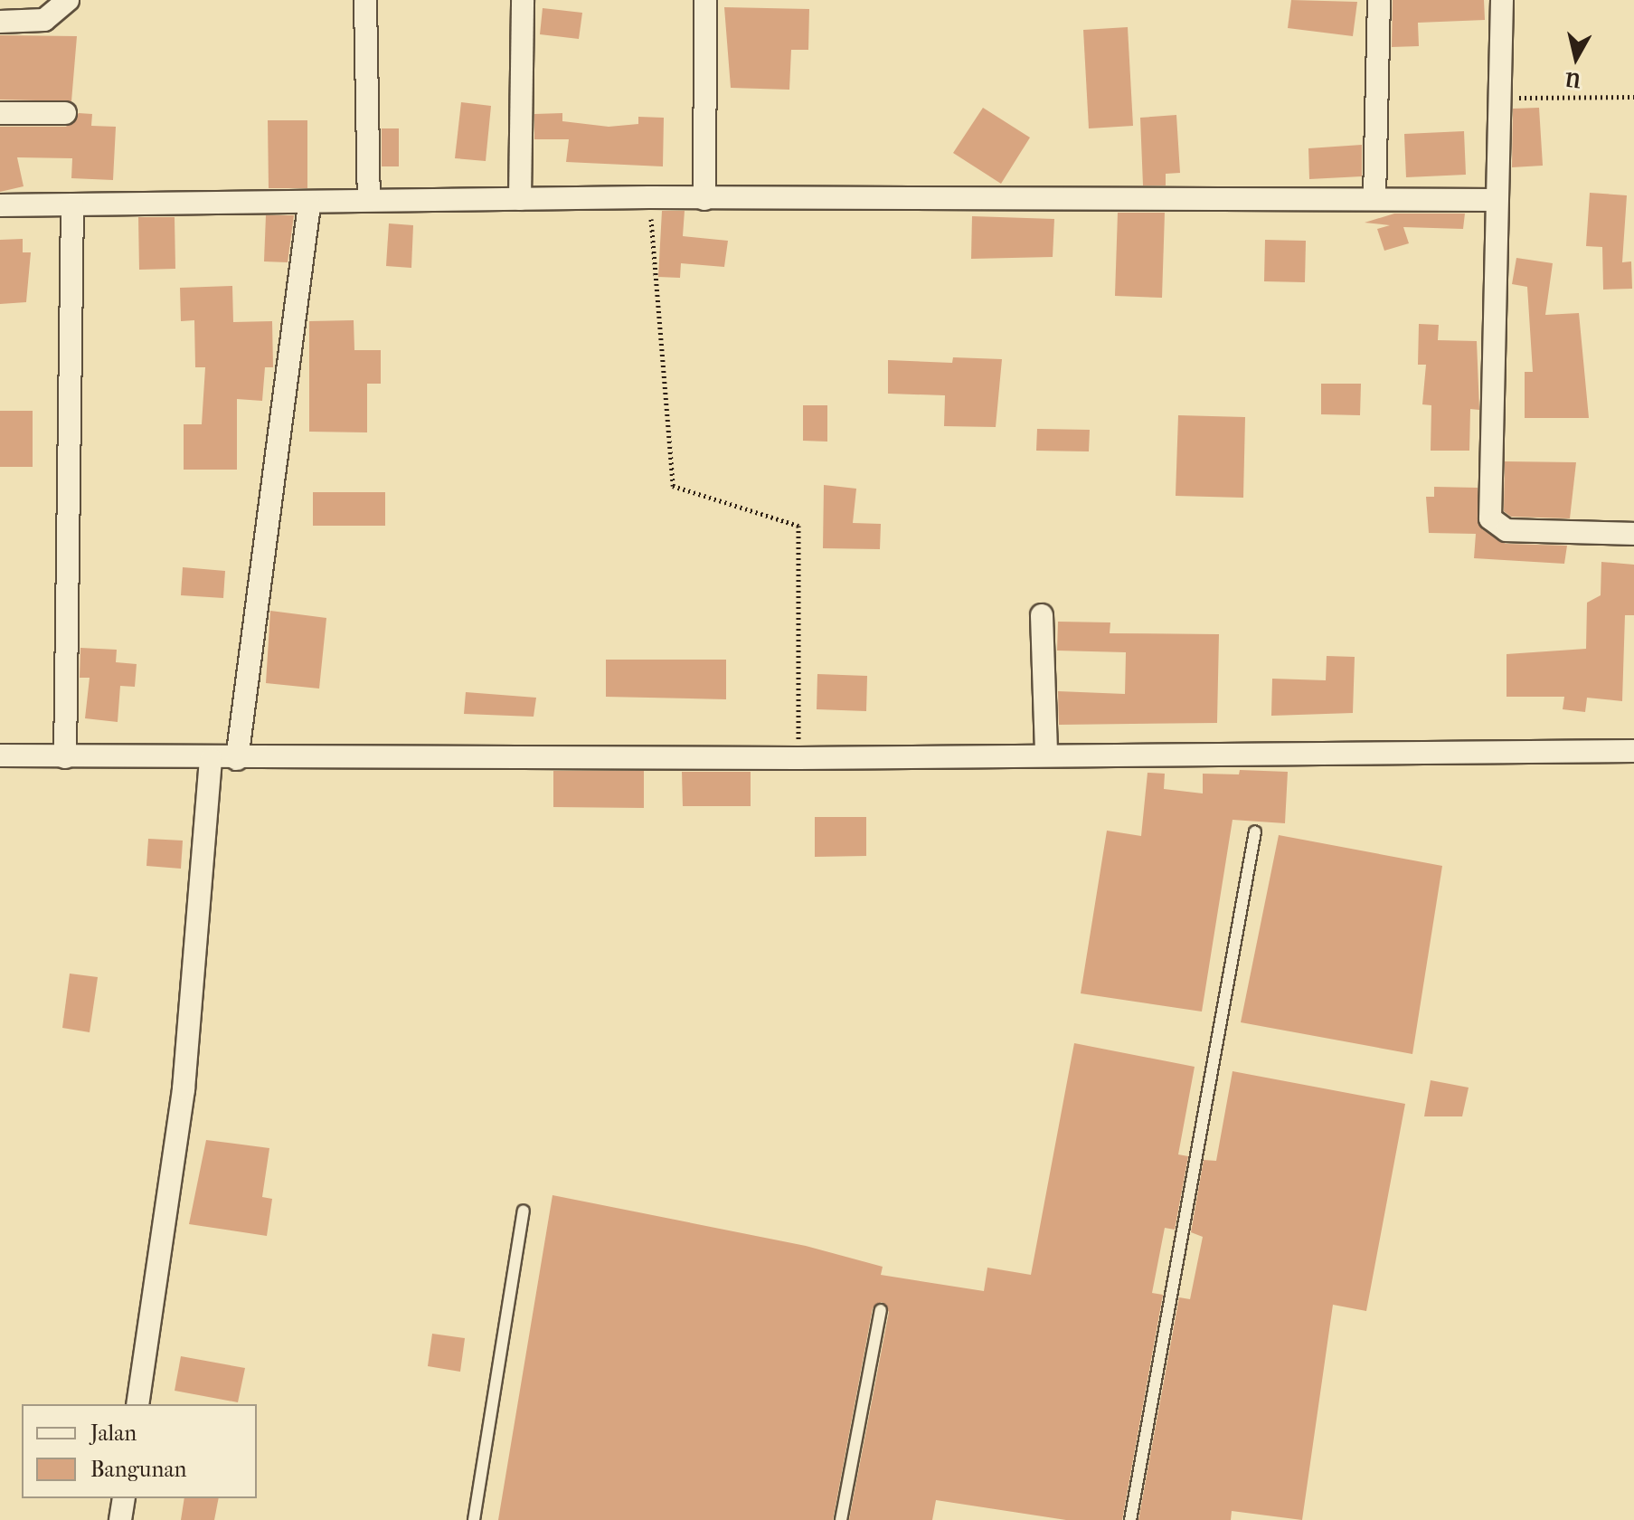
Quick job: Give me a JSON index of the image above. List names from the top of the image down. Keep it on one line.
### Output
{"legend":["Jalan","Bangunan"],"north":"bottom"}
